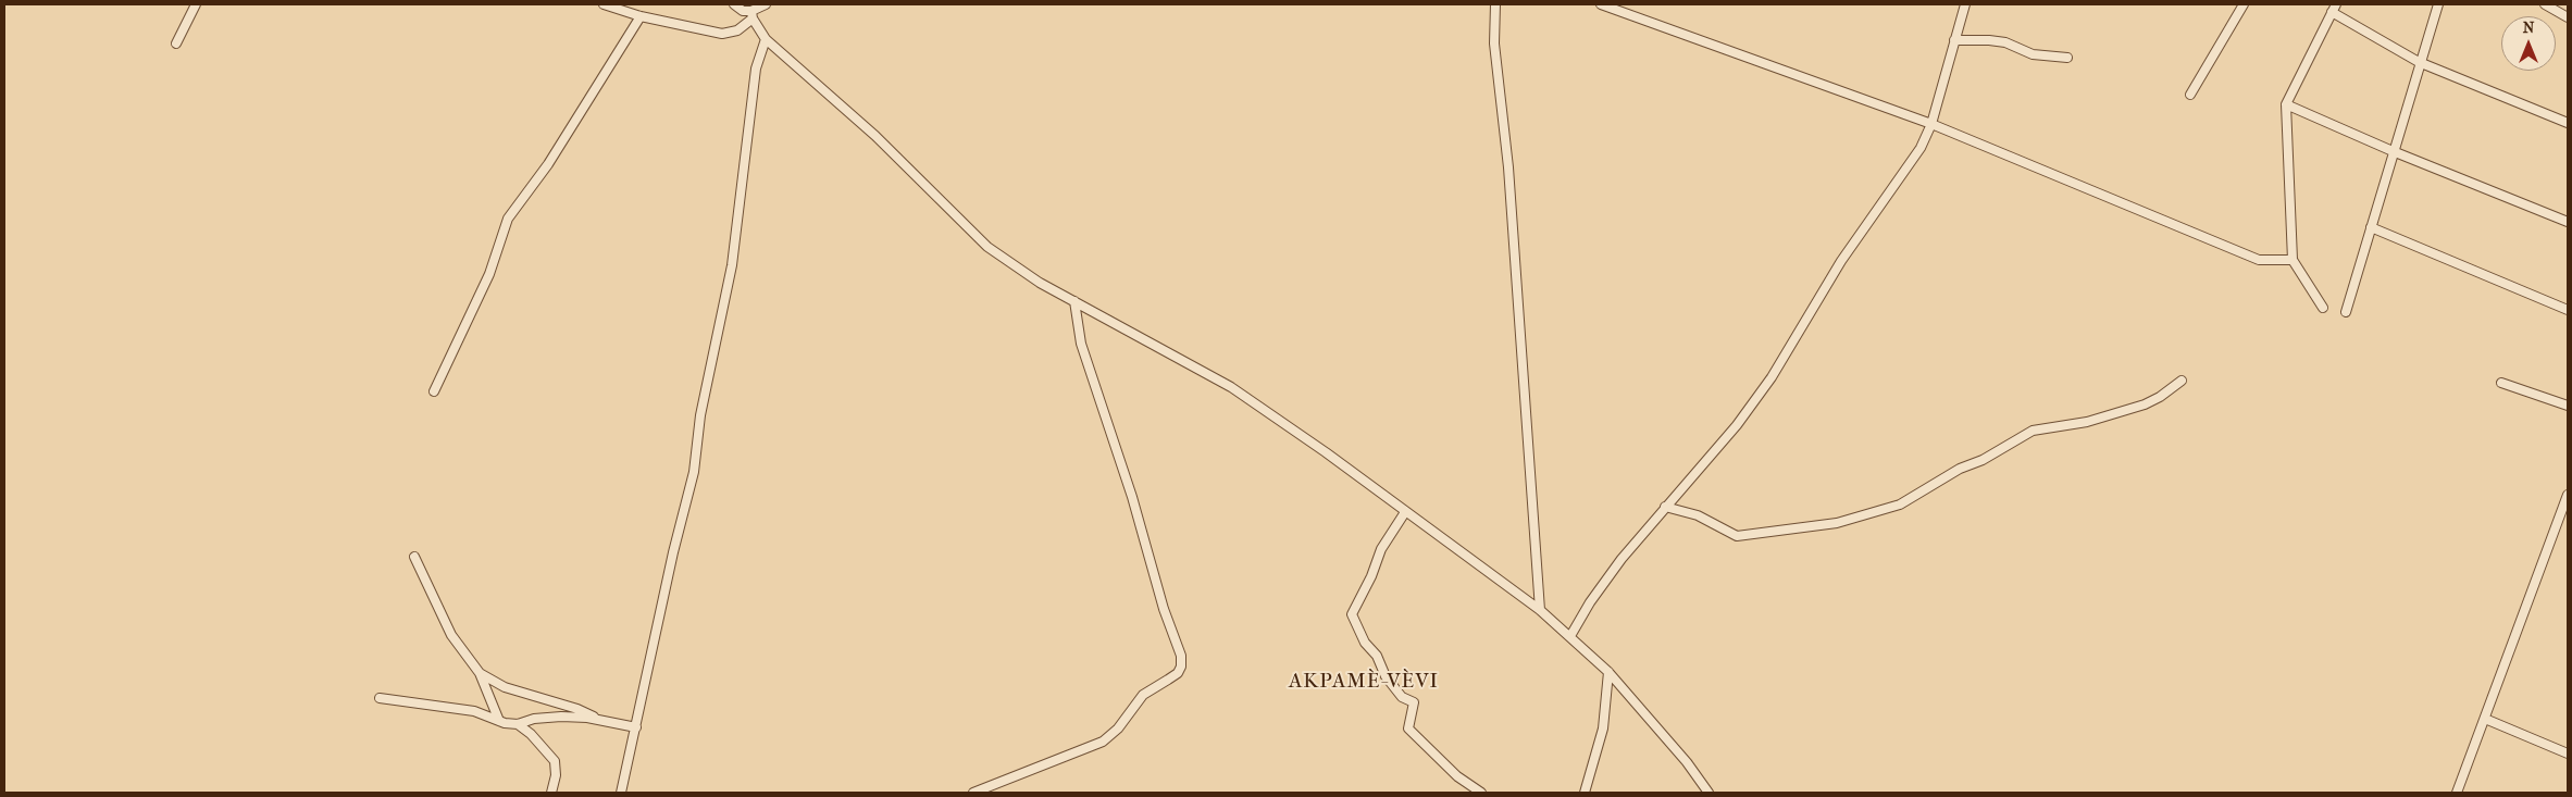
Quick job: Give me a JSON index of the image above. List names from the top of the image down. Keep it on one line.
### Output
{"districts":["AKPAMÈ-VÈVI"],"north":"top"}
